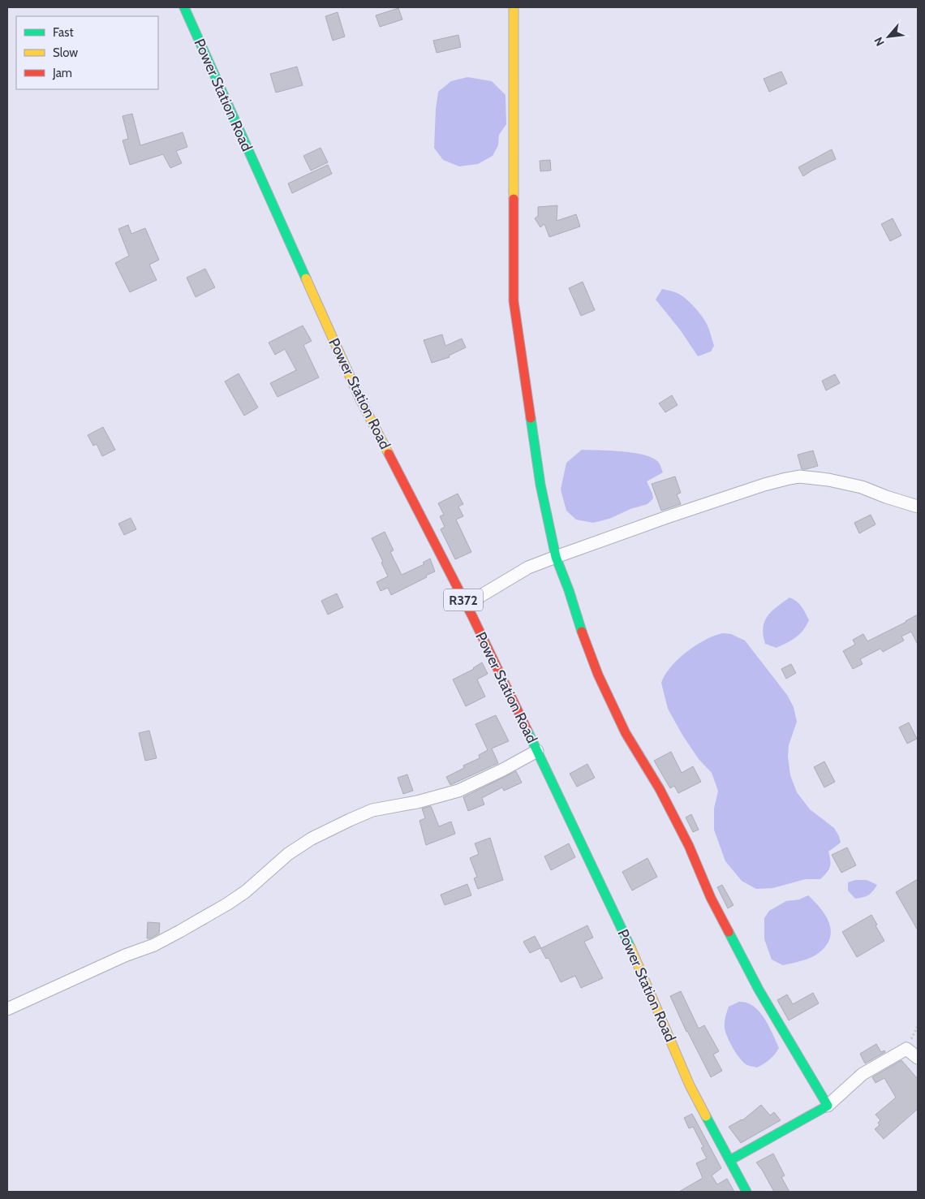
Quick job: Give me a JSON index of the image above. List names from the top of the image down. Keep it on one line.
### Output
{"streets":{"main road":["Power Station Road","R372"]},"legend":["Fast","Slow","Jam"],"north":"bottom left"}
